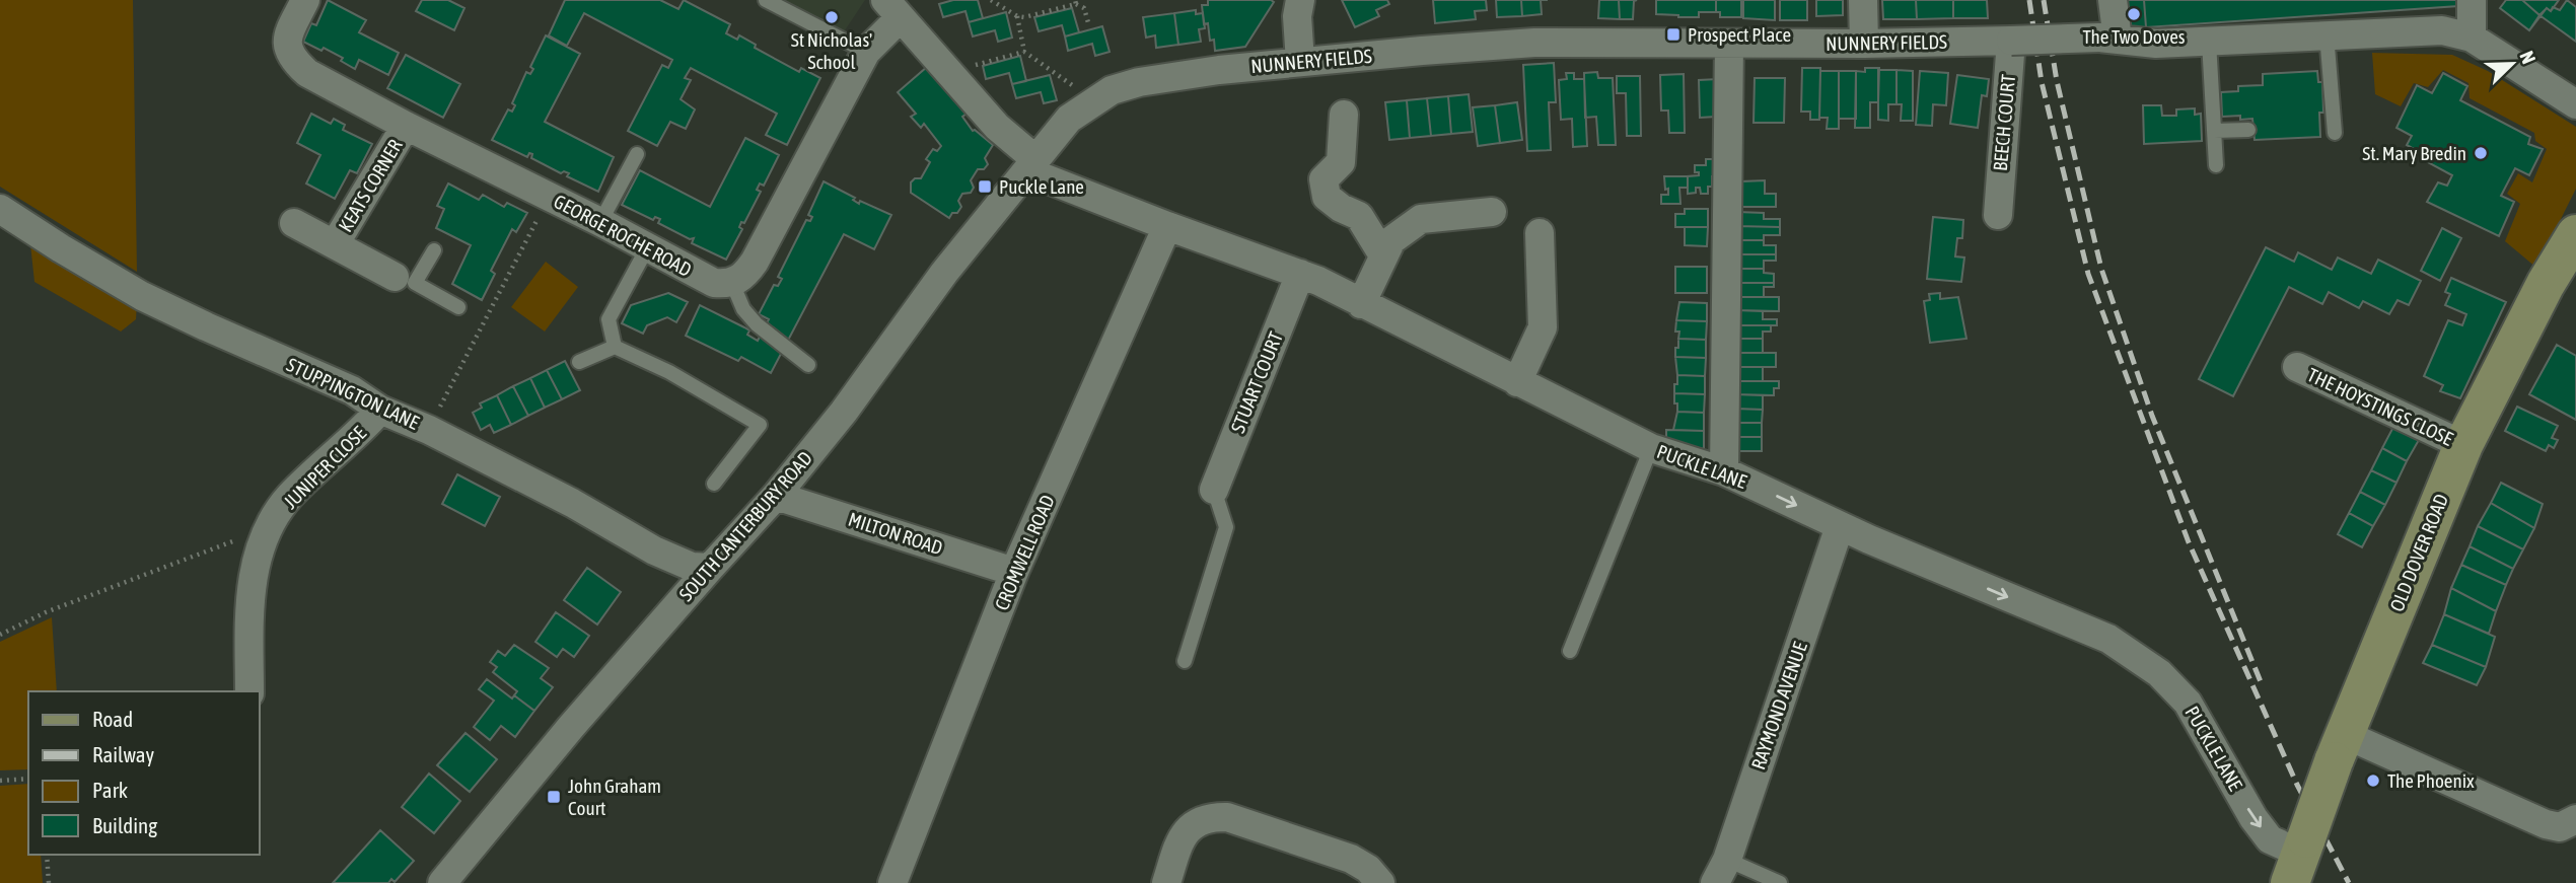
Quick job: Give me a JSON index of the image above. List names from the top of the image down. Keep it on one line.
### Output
{"streets":{"street":["NUNNERY FIELDS","BEECH COURT","KEATS CORNER","GEORGE ROCHE ROAD","STUART COURT","STUPPINGTON LANE","THE HOYSTINGS CLOSE","PUCKLE LANE","JUNIPER CLOSE","SOUTH CANTERBURY ROAD","MILTON ROAD","CROMWELL ROAD","OLD DOVER ROAD","RAYMOND AVENUE"]},"crossings":[["NUNNERY FIELDS","BEECH COURT"],["NUNNERY FIELDS","PUCKLE LANE"],["NUNNERY FIELDS","SOUTH CANTERBURY ROAD"],["KEATS CORNER","GEORGE ROCHE ROAD"],["STUART COURT","PUCKLE LANE"],["STUPPINGTON LANE","JUNIPER CLOSE"],["STUPPINGTON LANE","SOUTH CANTERBURY ROAD"],["THE HOYSTINGS CLOSE","OLD DOVER ROAD"],["PUCKLE LANE","SOUTH CANTERBURY ROAD"],["PUCKLE LANE","CROMWELL ROAD"],["PUCKLE LANE","OLD DOVER ROAD"],["PUCKLE LANE","RAYMOND AVENUE"],["SOUTH CANTERBURY ROAD","MILTON ROAD"],["MILTON ROAD","CROMWELL ROAD"]],"one_way":["PUCKLE LANE"],"places":{"other":["The Two Doves","St Nicholas' School","St. Mary Bredin","The Phoenix"],"transit":["Prospect Place","Puckle Lane","John Graham Court"]},"legend":["Road","Railway","Park","Building"],"north":"top right"}
